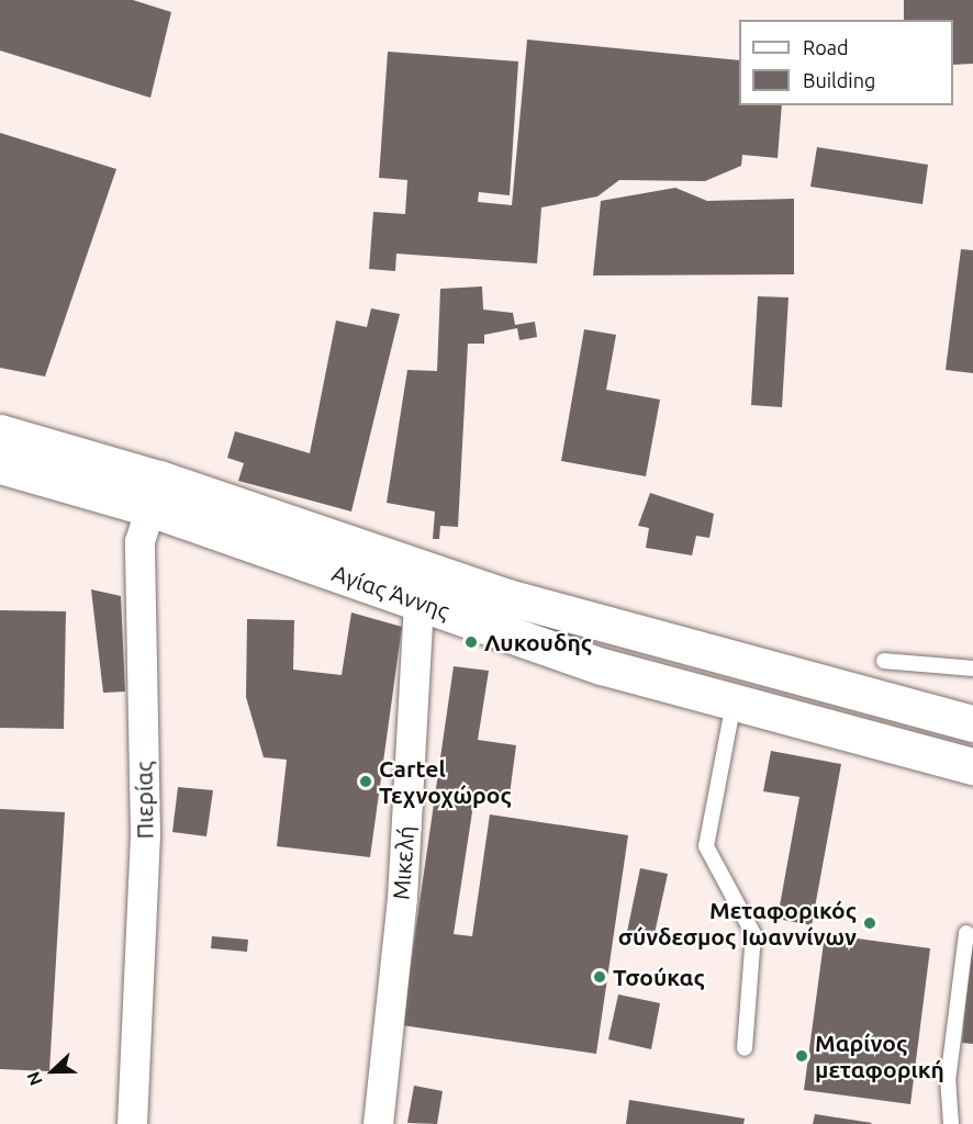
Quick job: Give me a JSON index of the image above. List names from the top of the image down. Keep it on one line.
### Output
{"streets":{"street":["Αγίας Άννης","Πιερίας","Μικελή"]},"crossings":[["Αγίας Άννης","Πιερίας"],["Αγίας Άννης","Μικελή"]],"places":["Λυκουδης","Cartel Τεχνοχώρος","Μεταφορικός σύνδεσμος Ιωαννίνων","Τσούκας","Μαρίνος μεταφορική"],"legend":["Road","Building"],"north":"left"}
